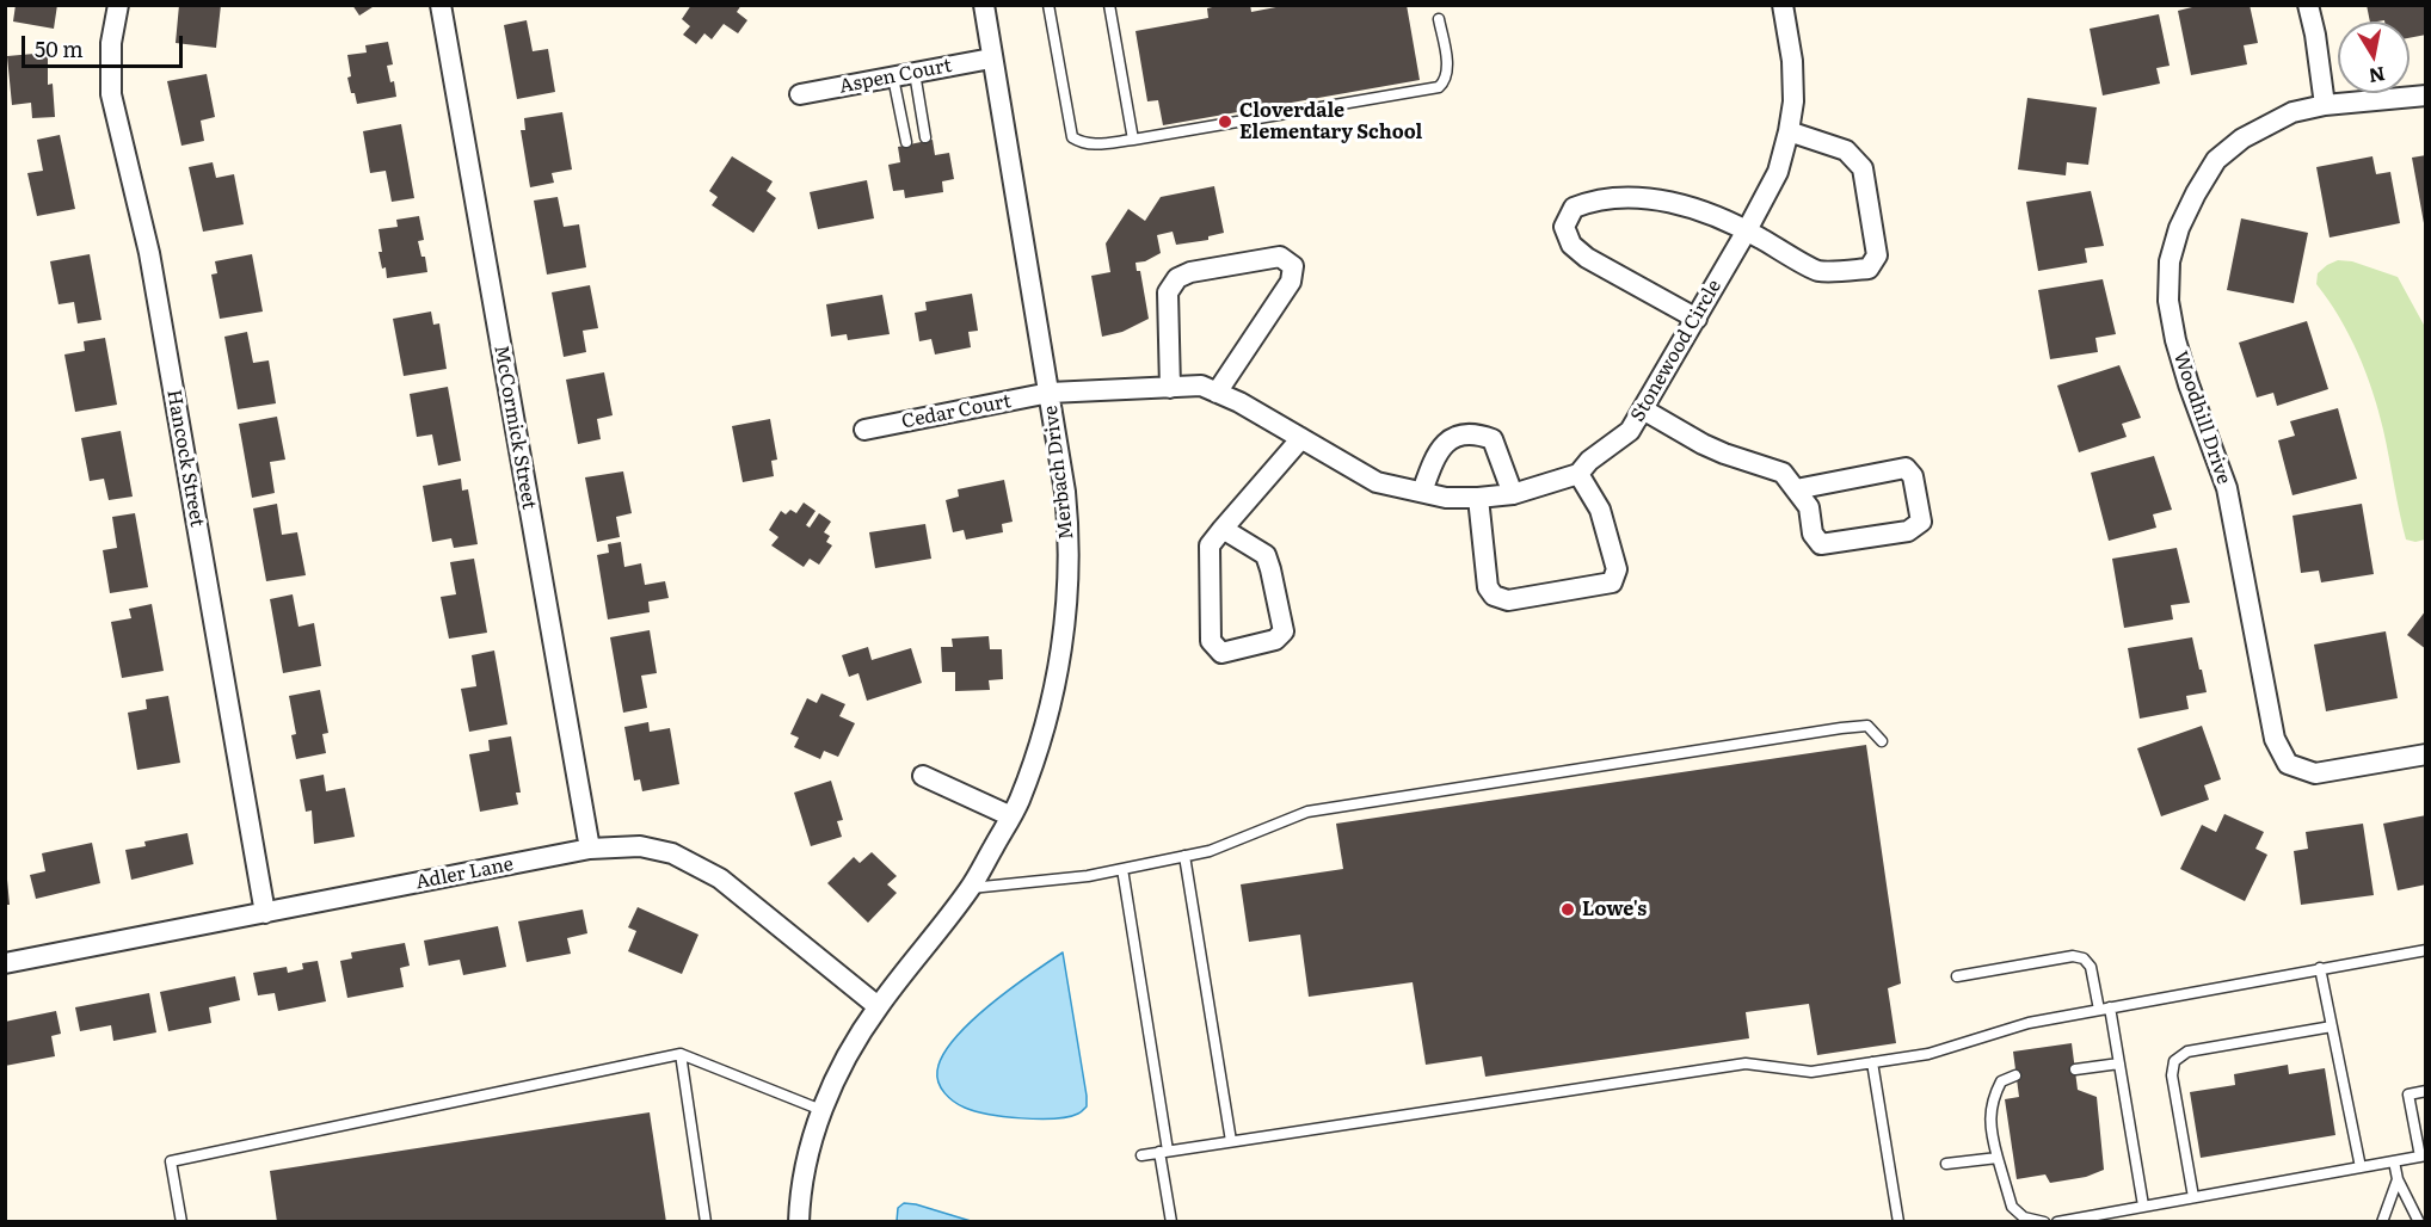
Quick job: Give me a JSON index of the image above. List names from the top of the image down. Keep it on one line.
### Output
{"streets":{"street":["Aspen Court","Stonewood Circle","Cedar Court","Woodhill Drive","McCormick Street","Hancock Street","Merbach Drive","Adler Lane"]},"crossings":[["Aspen Court","Merbach Drive"],["Stonewood Circle","Cedar Court"],["Stonewood Circle","Merbach Drive"],["Cedar Court","Merbach Drive"],["McCormick Street","Adler Lane"],["Hancock Street","Adler Lane"],["Merbach Drive","Adler Lane"]],"places":["Cloverdale Elementary School","Lowe's"],"scale_bar":"50 m","north":"bottom"}
